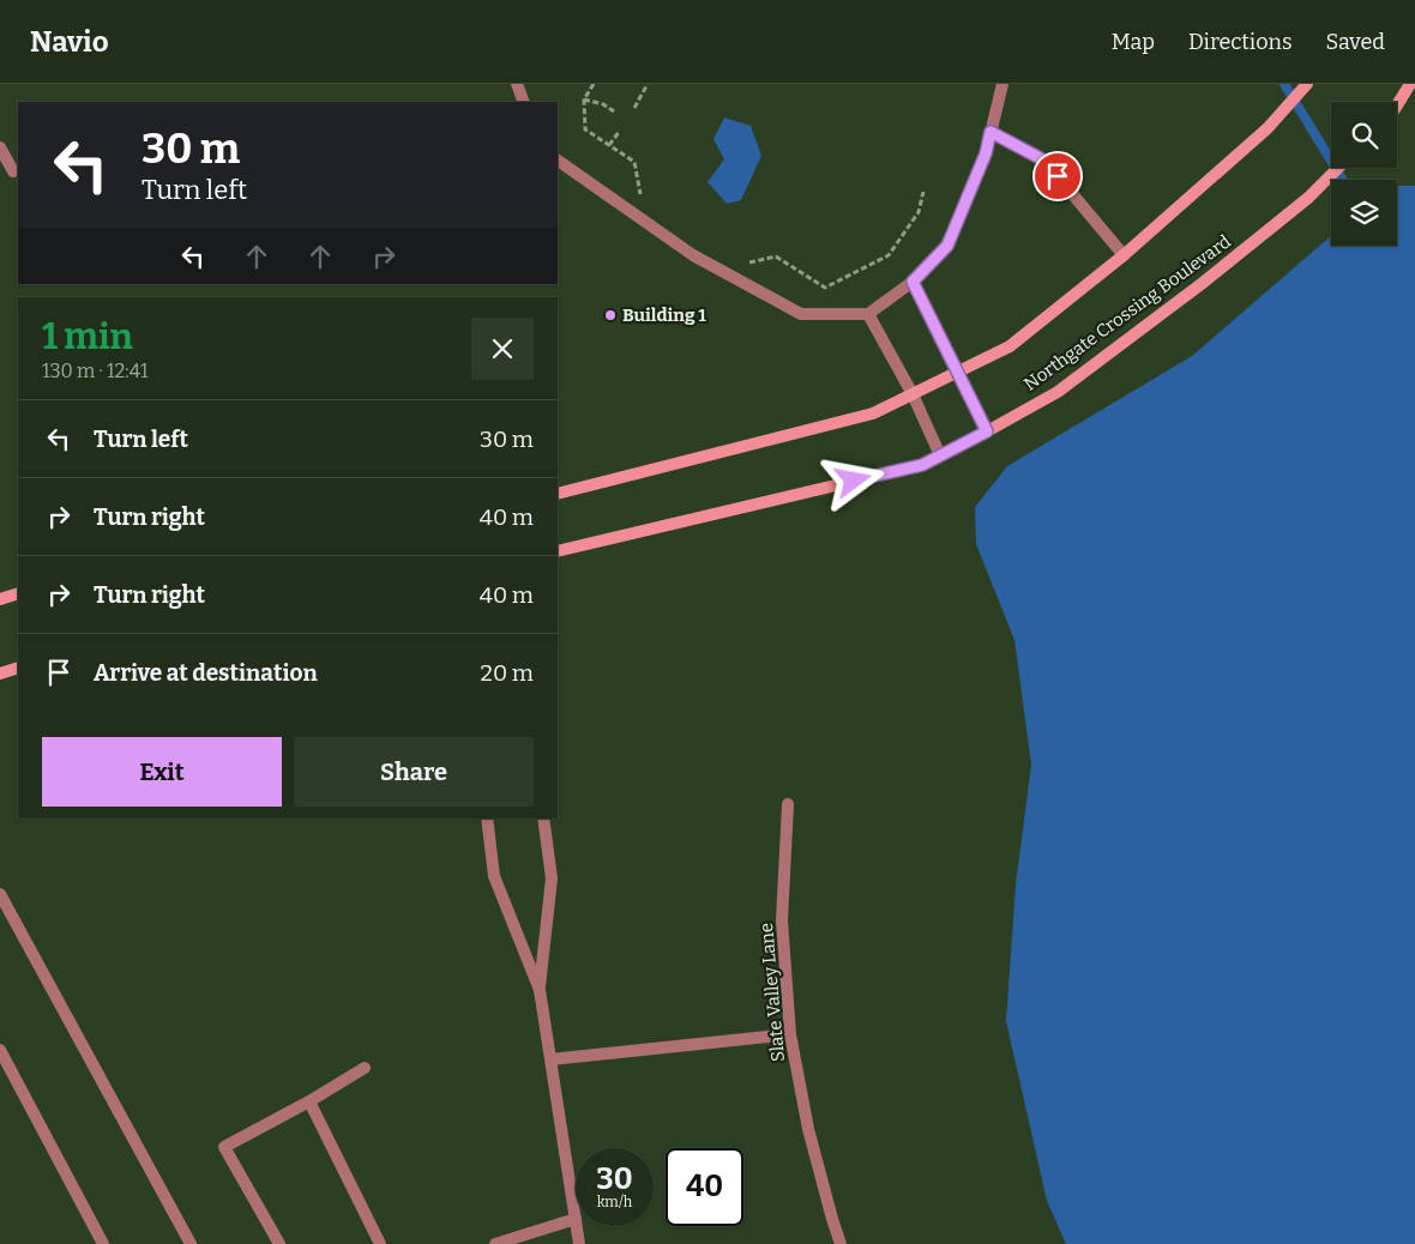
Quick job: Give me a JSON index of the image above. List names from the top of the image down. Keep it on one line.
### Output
{"streets":{"street":["Northgate Crossing Boulevard","Slate Valley Lane"]},"places":["Building 1"],"page":{"header":"Navio","nav":["Map","Directions","Saved"],"turn":["30 m","Turn left"],"heading":["1 min","130 m · 12:41"],"list":[{"name":"Turn left","value":"30 m"},{"name":"Turn right","value":"40 m"},{"name":"Turn right","value":"40 m"},{"name":"Arrive at destination","value":"20 m"}],"buttons":["Exit","Share"],"speed":"30 km/h","limit":"40"}}
